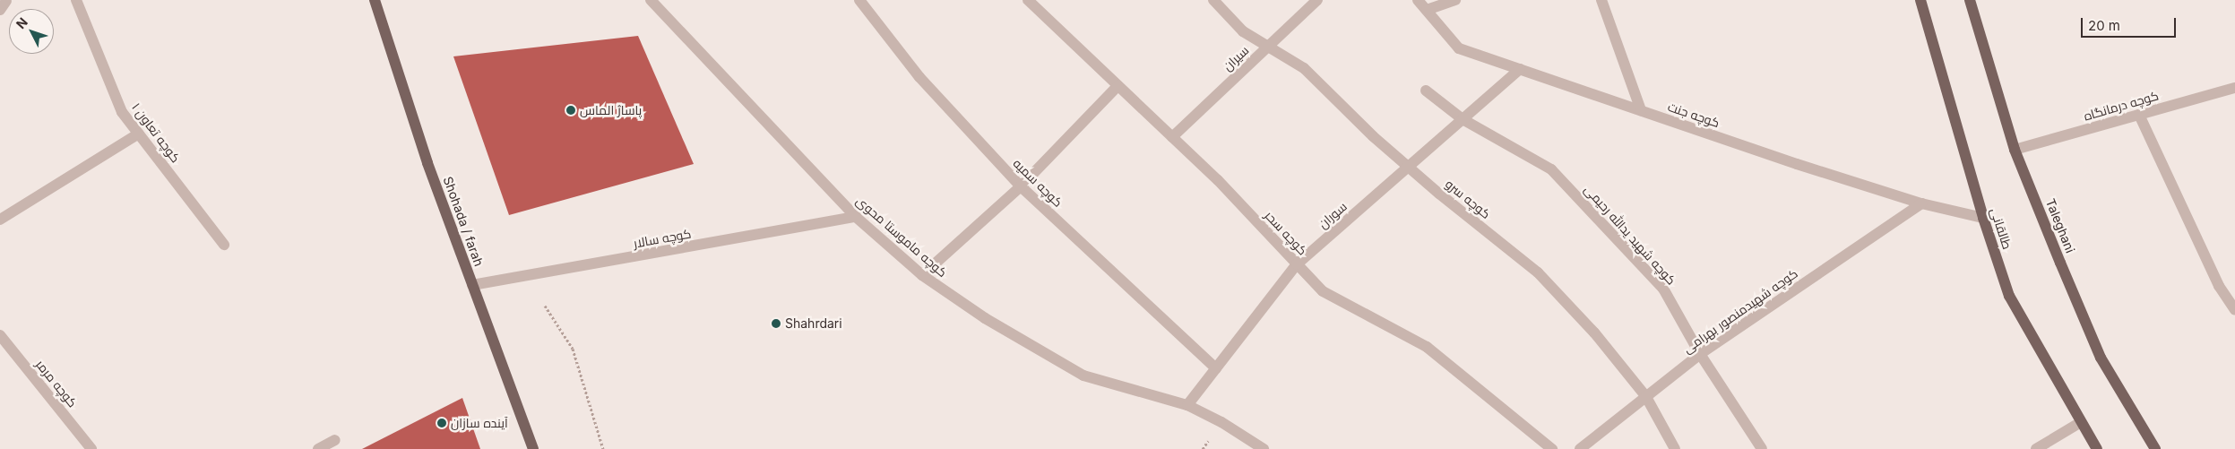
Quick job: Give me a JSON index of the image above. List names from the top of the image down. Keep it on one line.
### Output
{"streets":{"main road":["Shohada / farah","Taleghani","طالقانی"],"street":["سیران","کوچه درمانگاه","کوچه جنت","کوچه تعاون ۱","کوچه سمیه","کوچه سرو","سوران","کوچه سحر","کوچه شهید یدالله رحیمی","کوچه ماموستا محوی","کوچه سالار","کوچه شهیدمنصور بهرامی","کوچه مرمر"]},"crossings":[["سیران","کوچه سرو"],["سیران","کوچه سحر"],["کوچه درمانگاه","Taleghani"],["کوچه جنت","سوران"],["کوچه جنت","طالقانی"],["کوچه جنت","کوچه شهیدمنصور بهرامی"],["کوچه سمیه","سوران"],["کوچه سرو","سوران"],["کوچه سرو","کوچه شهیدمنصور بهرامی"],["سوران","کوچه سحر"],["سوران","کوچه شهید یدالله رحیمی"],["سوران","کوچه ماموستا محوی"],["Shohada / farah","کوچه سالار"],["کوچه شهید یدالله رحیمی","کوچه شهیدمنصور بهرامی"],["کوچه ماموستا محوی","کوچه سالار"]],"places":["پاساژ الماس","Shahrdari","آینده سازان"],"scale_bar":"20 m","north":"top left"}
